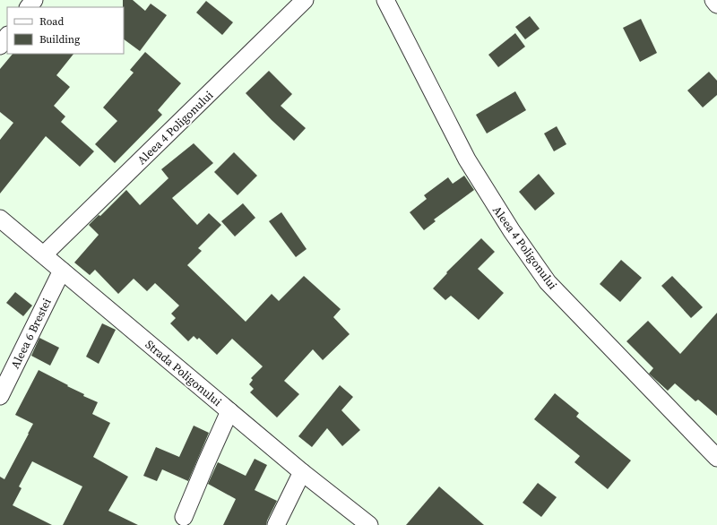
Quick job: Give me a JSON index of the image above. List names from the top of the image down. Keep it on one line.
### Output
{"streets":{"street":["Aleea 4 Poligonului","Aleea 6 Brestei","Strada Poligonului"]},"crossings":[["Aleea 4 Poligonului","Strada Poligonului"],["Aleea 6 Brestei","Strada Poligonului"]],"legend":["Road","Building"]}
